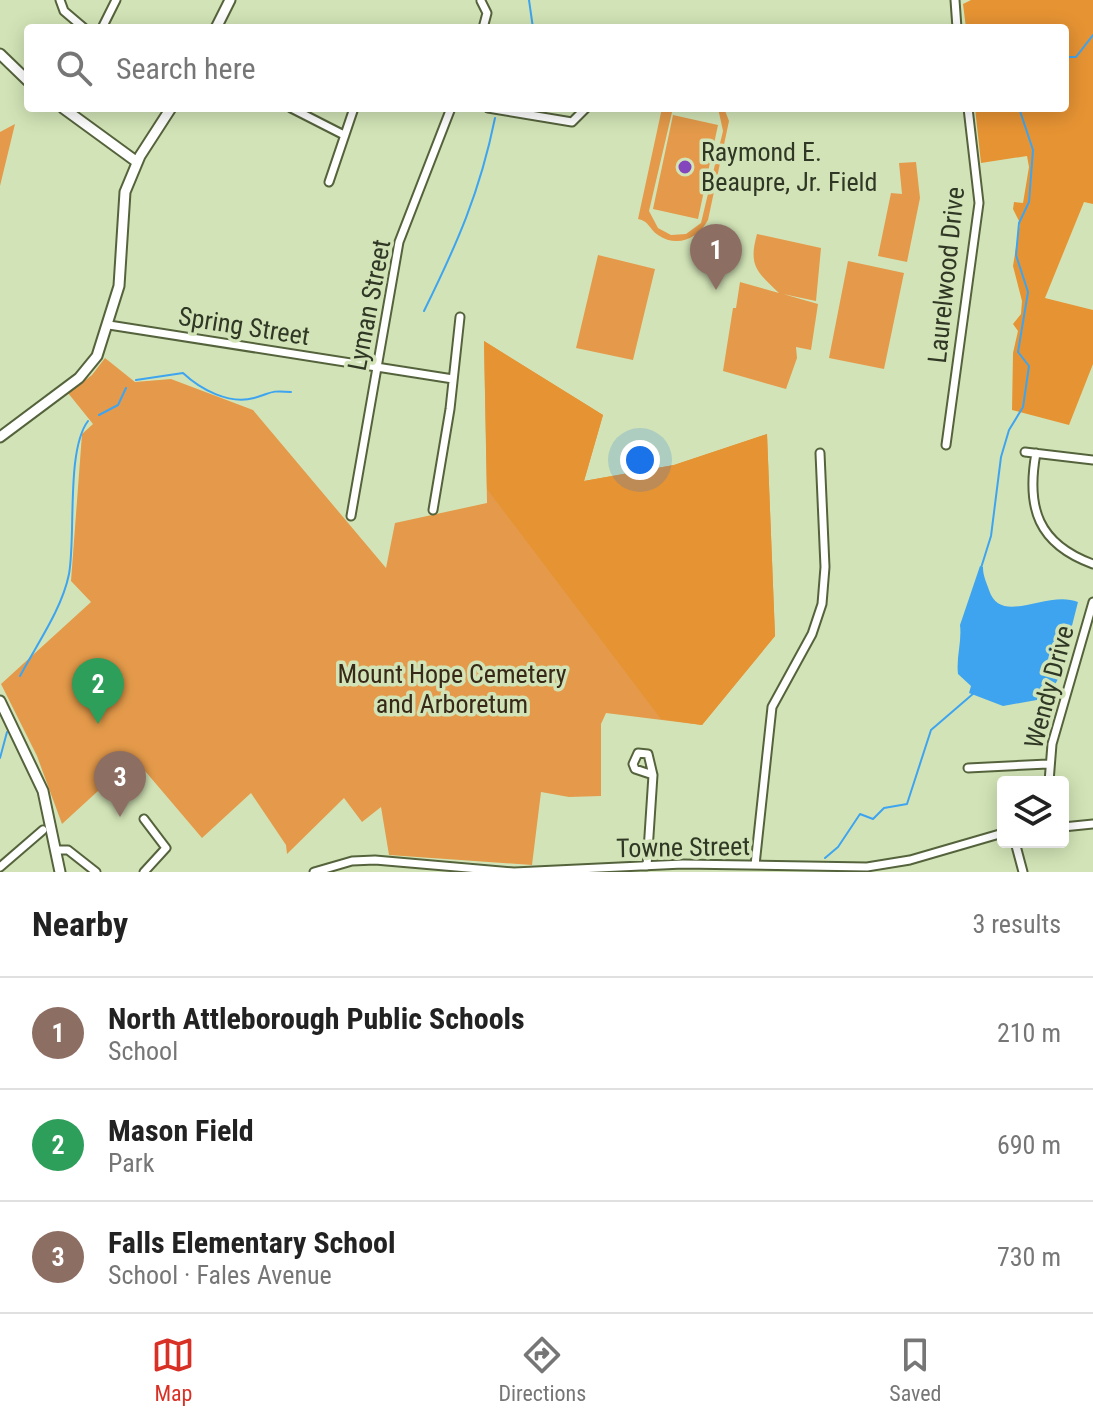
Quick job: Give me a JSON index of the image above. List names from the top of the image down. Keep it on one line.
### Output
{"streets":{"street":["Laurelwood Drive","Lyman Street","Spring Street","Wendy Drive","Towne Street"]},"crossings":[["Lyman Street","Spring Street"]],"parks":["Mount Hope Cemetery and Arboretum"],"places":["Raymond E. Beaupre, Jr. Field"],"page":{"search":"Search here","pins":["1","2","3"],"heading":["Nearby","3 results"],"list":[{"mark":"1","name":"North Attleborough Public Schools","note":"School","value":"210 m"},{"mark":"2","name":"Mason Field","note":"Park","value":"690 m"},{"mark":"3","name":"Falls Elementary School","note":"School · Fales Avenue","value":"730 m"}],"nav":["Map","Directions","Saved"]}}
